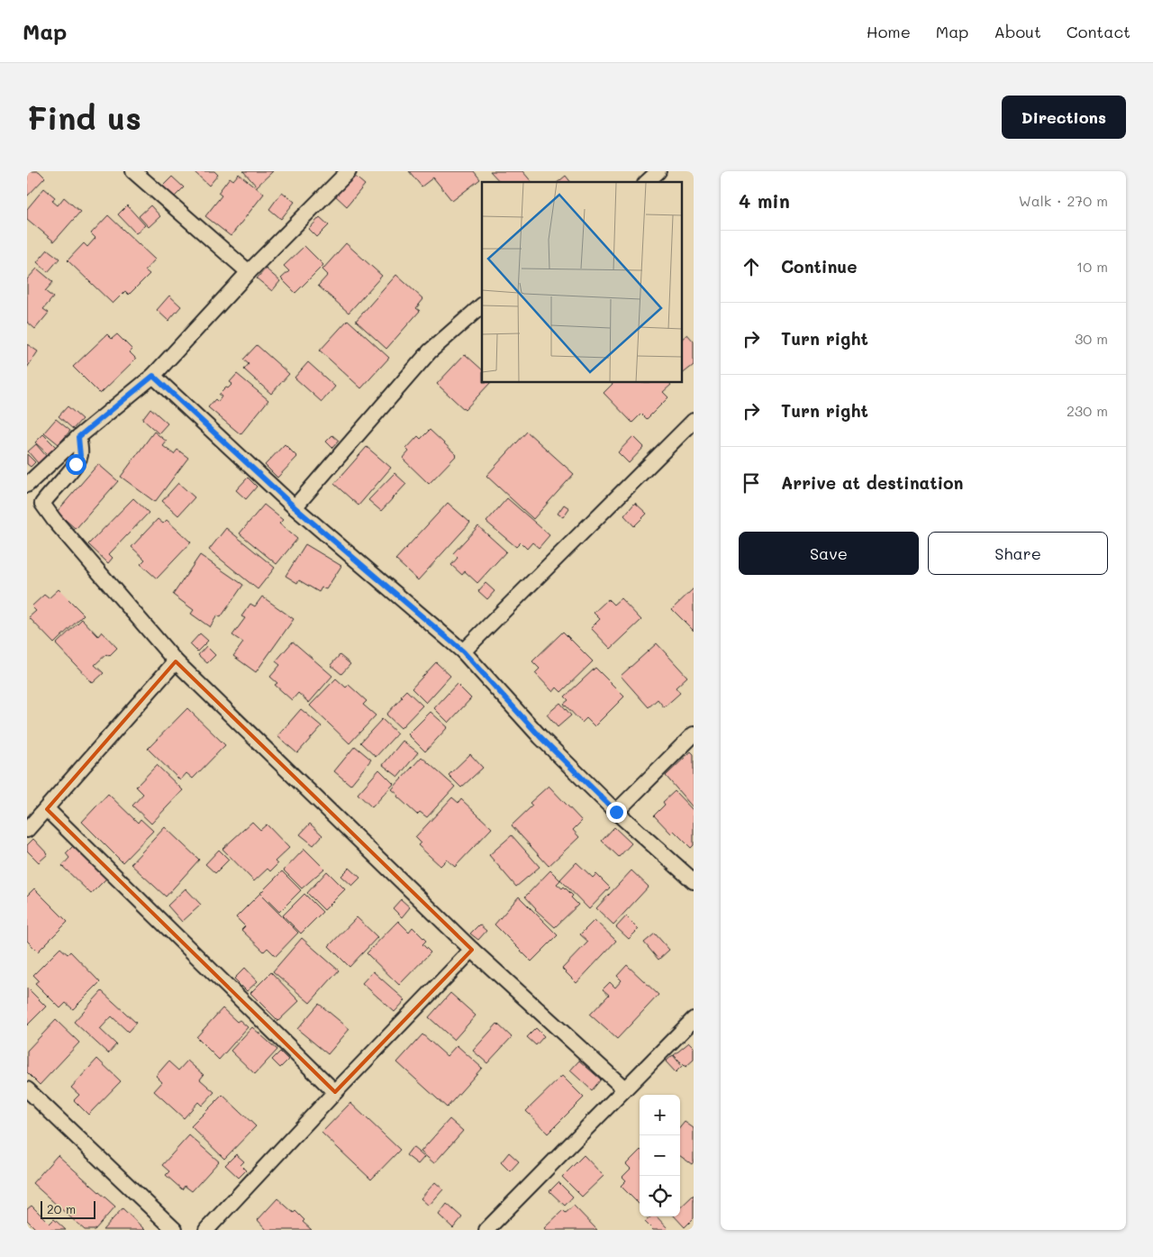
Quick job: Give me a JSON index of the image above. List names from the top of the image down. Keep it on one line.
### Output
{"scale_bar":"20 m","page":{"header":"Map","nav":["Home","Map","About","Contact"],"buttons":["Directions",["Save","Share"]],"title":"Find us","heading":["4 min","Walk · 270 m"],"list":[["Continue","10 m"],["Turn right","30 m"],["Turn right","230 m"],"Arrive at destination"],"map_buttons":["+","−"],"scale":"20 m"}}
